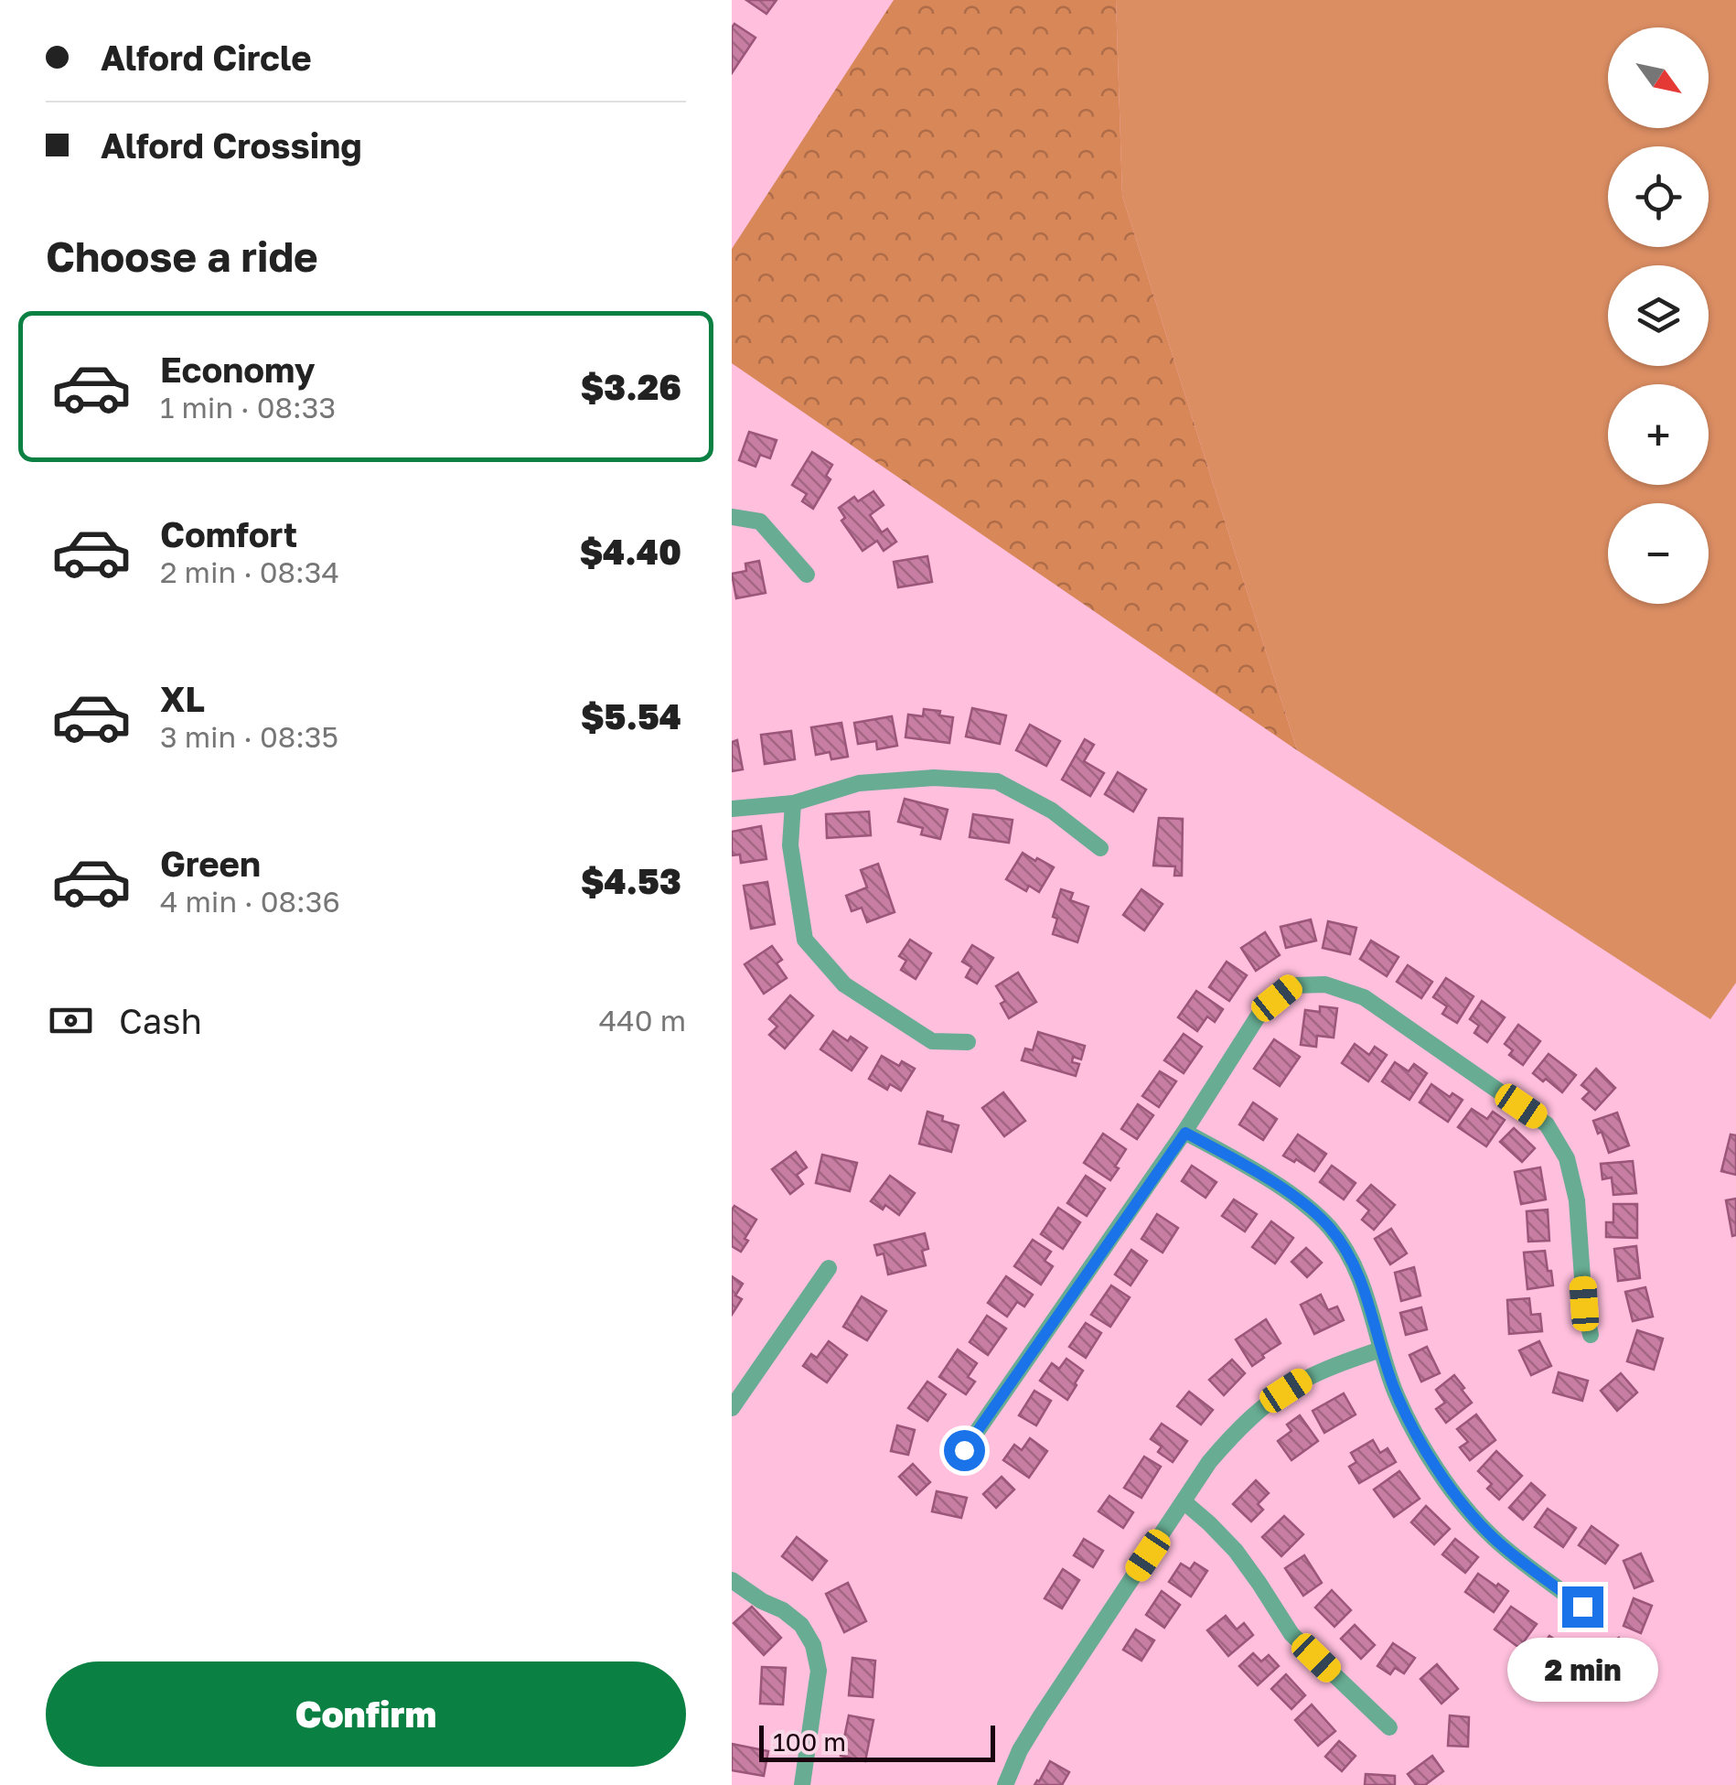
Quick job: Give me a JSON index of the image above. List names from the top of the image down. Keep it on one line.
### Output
{"scale_bar":"100 m","north":"bottom right","page":{"banner":["Alford Circle","Alford Crossing"],"map_buttons":["+","−"],"heading":"Choose a ride","list":[{"name":"Economy","note":"1 min · 08:33","value":"$3.26"},{"name":"Comfort","note":"2 min · 08:34","value":"$4.40"},{"name":"XL","note":"3 min · 08:35","value":"$5.54"},{"name":"Green","note":"4 min · 08:36","value":"$4.53"}],"pay":["Cash","440 m"],"bubble":"2 min","buttons":"Confirm","scale":"100 m"}}
